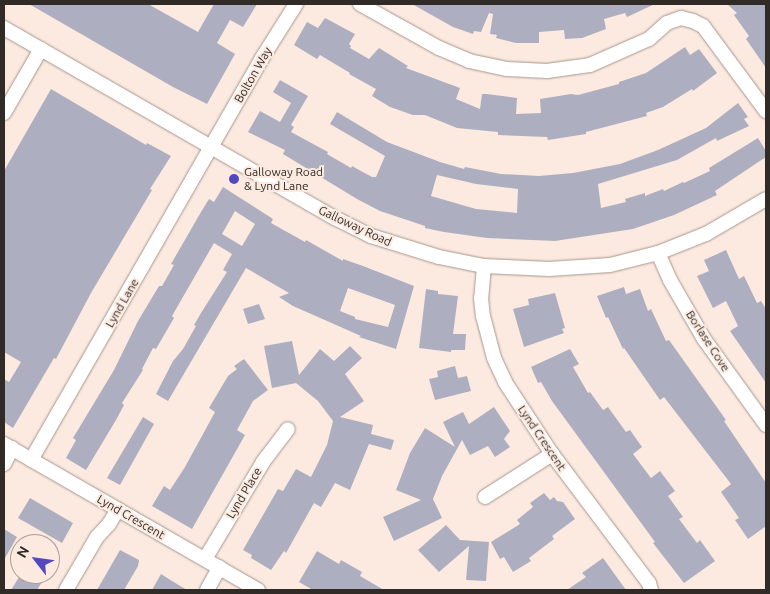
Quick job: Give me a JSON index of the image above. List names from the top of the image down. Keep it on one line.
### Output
{"streets":{"street":["Bolton Way","Galloway Road","Lynd Lane","Borlase Cove","Lynd Crescent","Lynd Place"]},"crossings":[["Bolton Way","Galloway Road"],["Bolton Way","Lynd Lane"],["Galloway Road","Lynd Lane"],["Galloway Road","Borlase Cove"],["Galloway Road","Lynd Crescent"],["Lynd Lane","Lynd Crescent"],["Lynd Crescent","Lynd Place"]],"places":["Galloway Road & Lynd Lane"],"north":"top left"}
